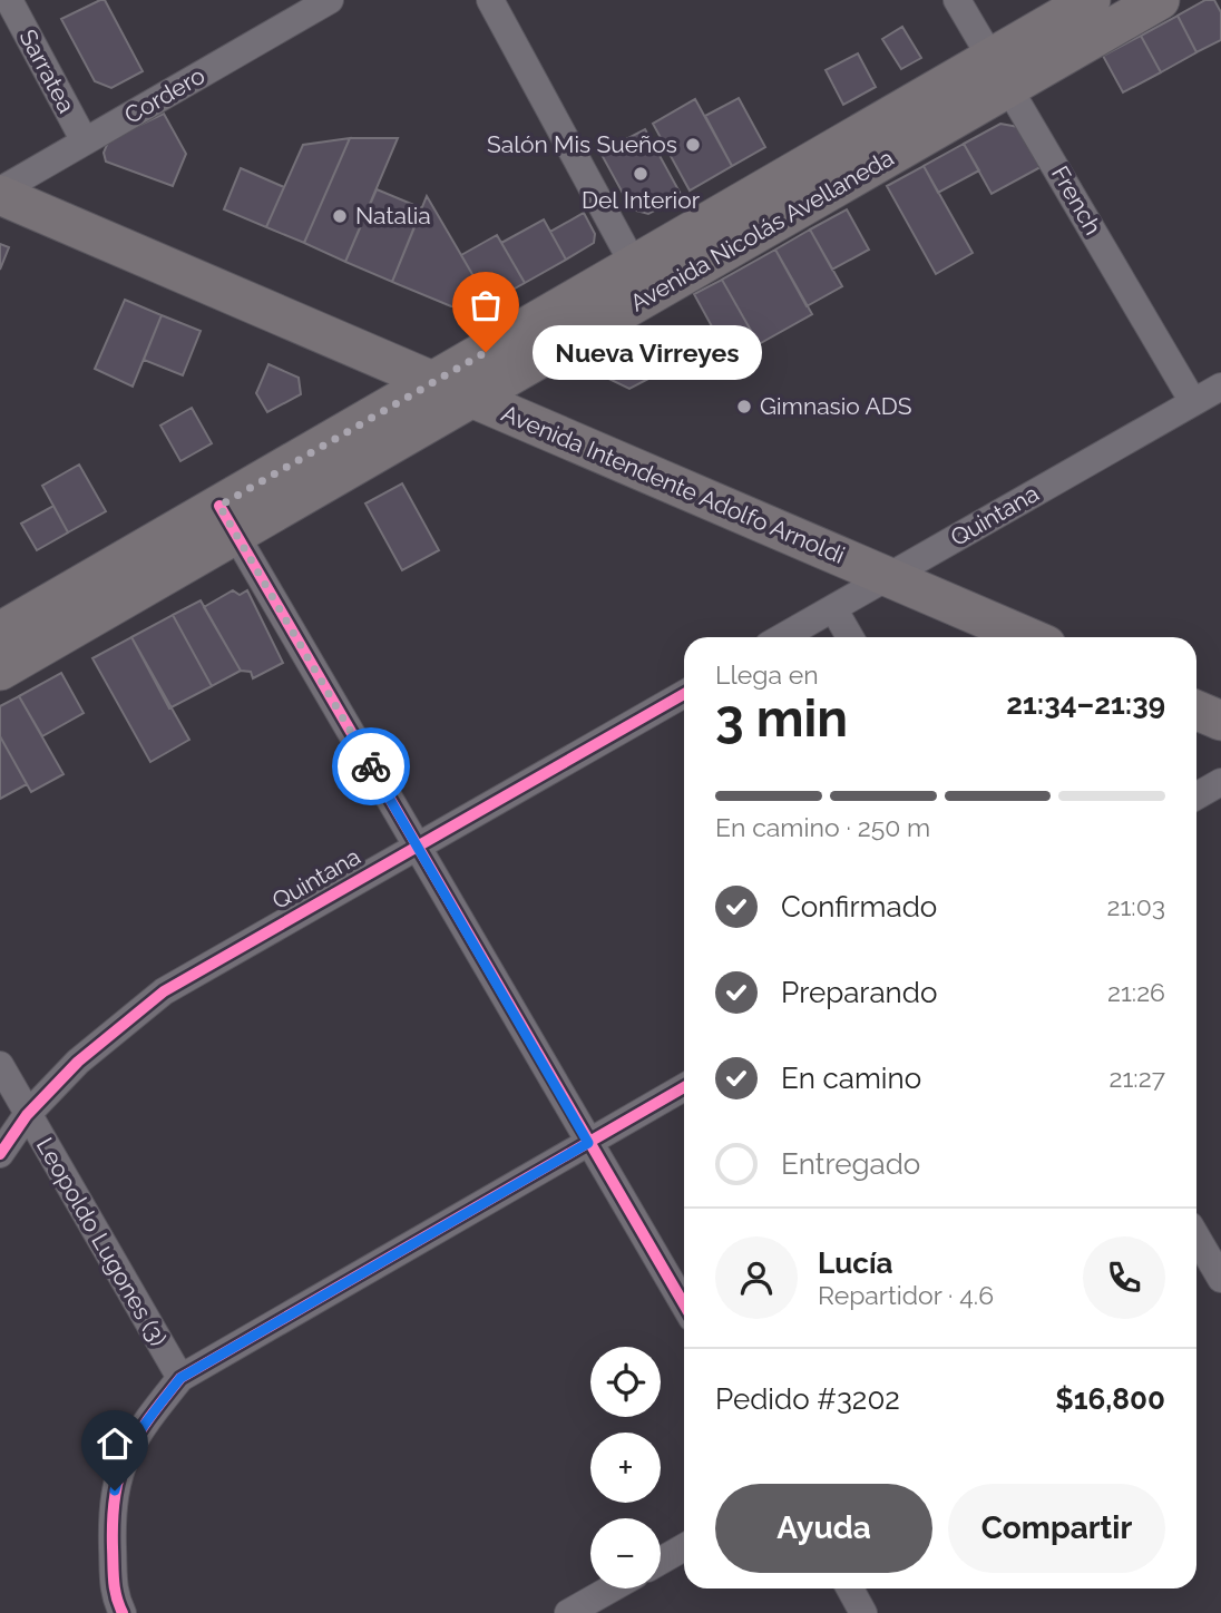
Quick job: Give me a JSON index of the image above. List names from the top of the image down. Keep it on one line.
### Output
{"streets":{"main road":["Avenida Nicolás Avellaneda","Avenida Intendente Adolfo Arnoldi"],"street":["Sarratea","Cordero","French","Quintana","Leopoldo Lugones (3)"]},"crossings":[["Sarratea","Cordero"],["Cordero","Avenida Intendente Adolfo Arnoldi"],["French","Avenida Nicolás Avellaneda"],["French","Quintana"],["Avenida Nicolás Avellaneda","Avenida Intendente Adolfo Arnoldi"],["Avenida Intendente Adolfo Arnoldi","Quintana"],["Quintana","Leopoldo Lugones (3)"]],"places":["Salón Mis Sueños","Del Interior","Natalia","Nueva Virreyes","Gimnasio ADS"],"page":{"bubble":"Nueva Virreyes","heading":["3 min","Llega en","21:34–21:39"],"panel":["Lucía","Repartidor · 4.6","Pedido #3202","$16,800"],"bar":"En camino · 250 m","list":[["Confirmado","21:03"],["Preparando","21:26"],["En camino","21:27"],"Entregado"],"map_buttons":["+","−"],"buttons":["Ayuda","Compartir"]}}
